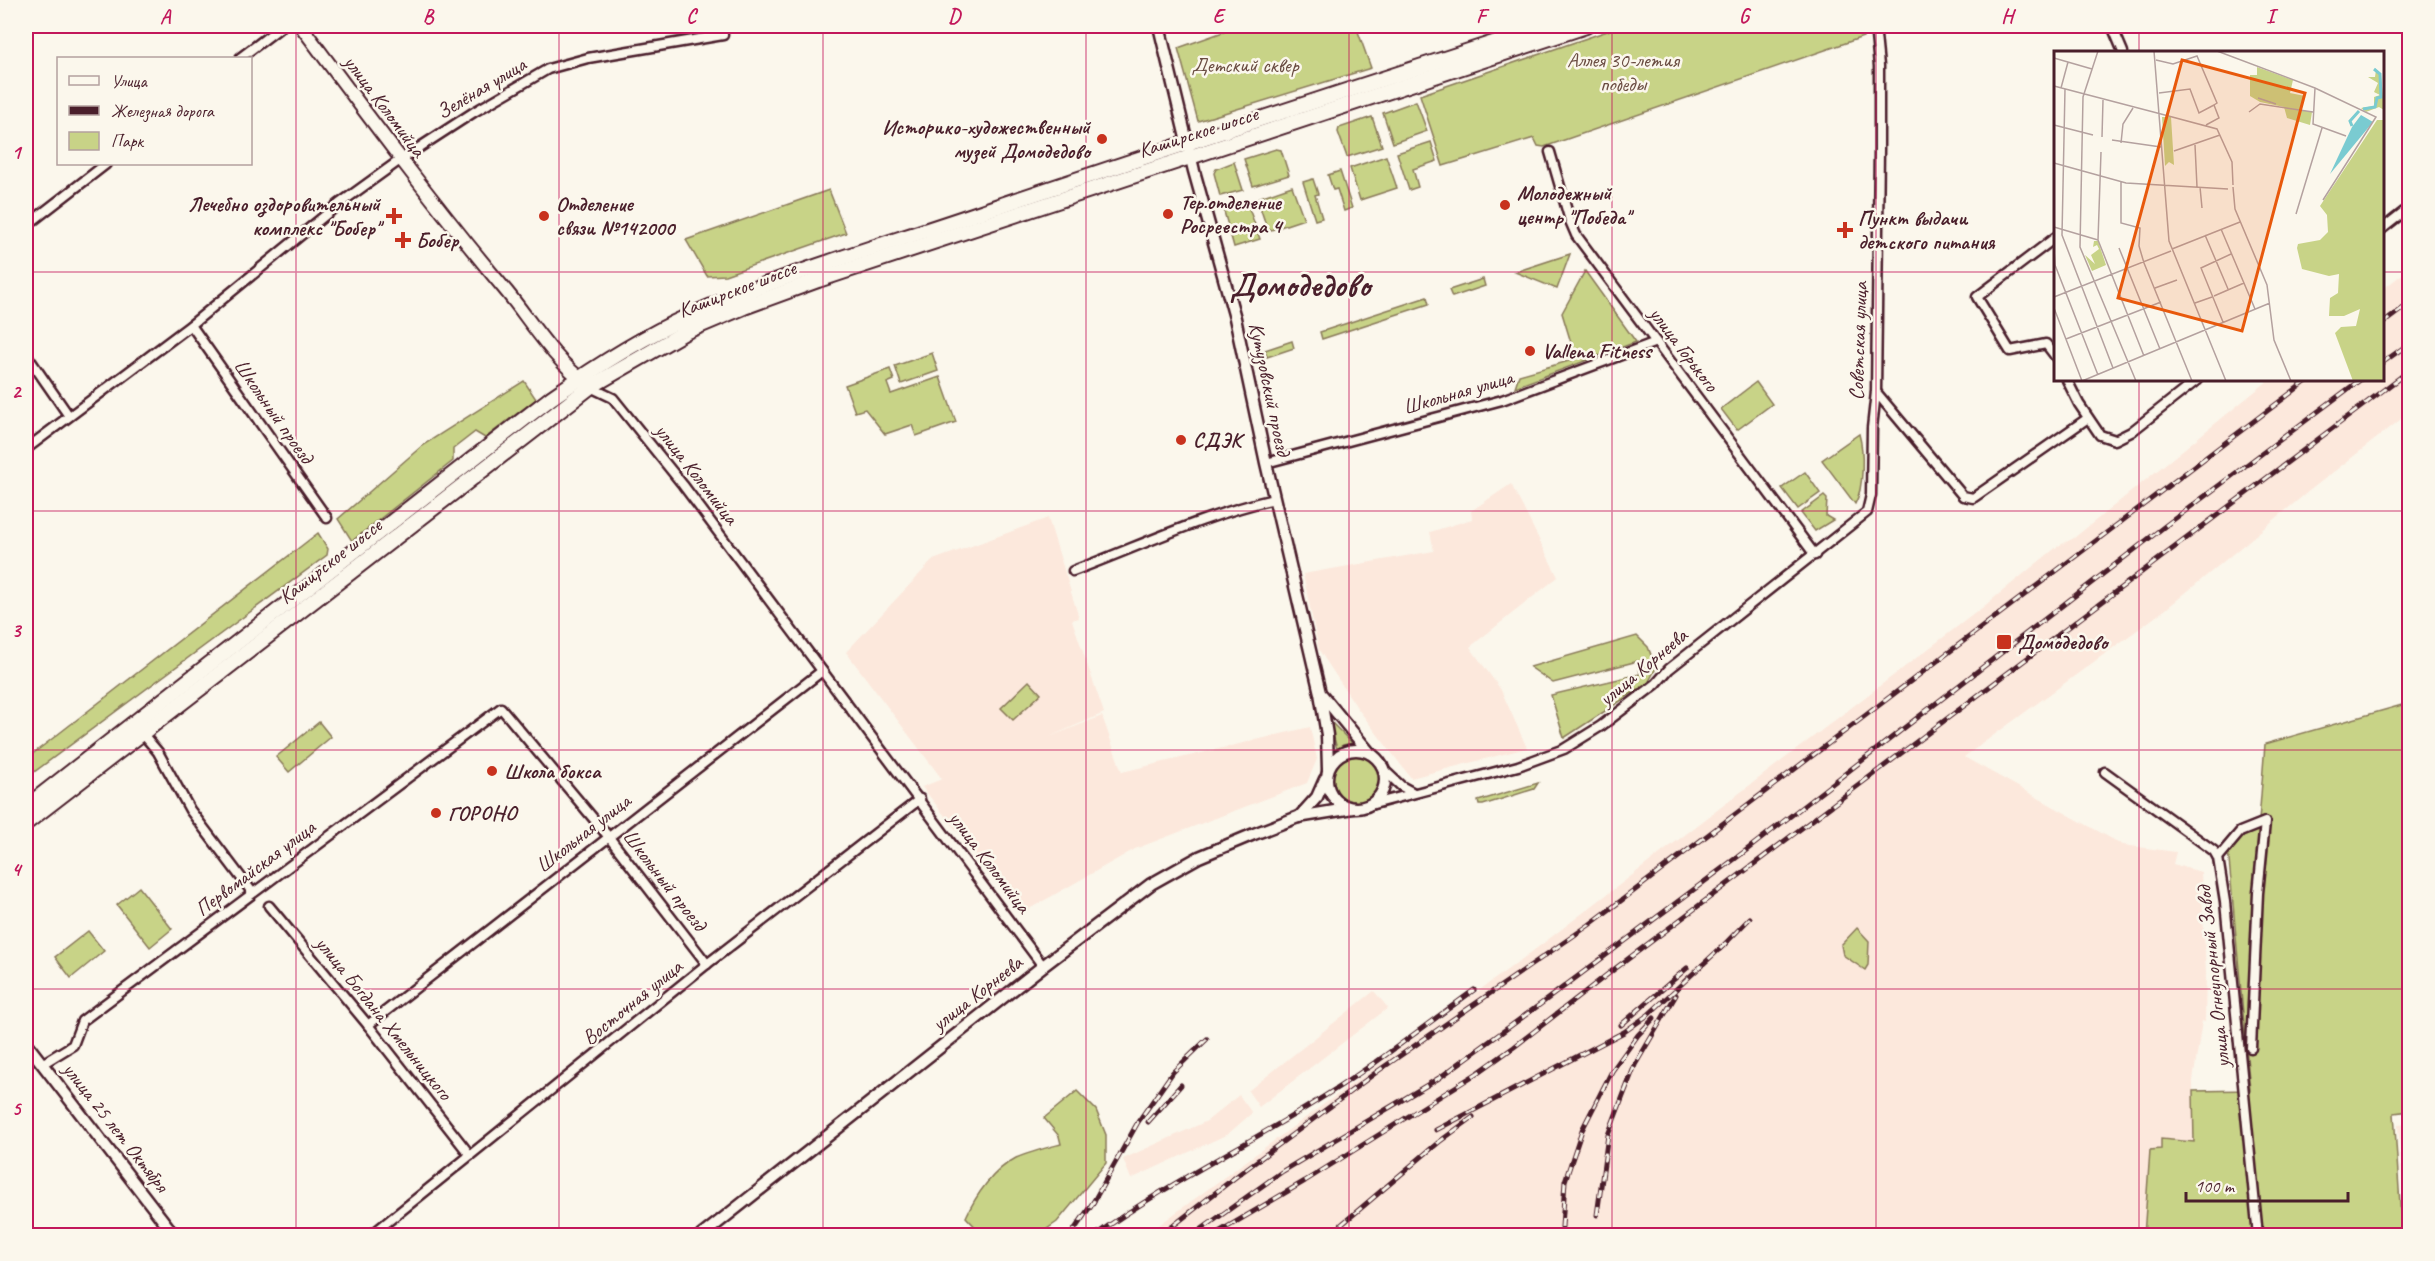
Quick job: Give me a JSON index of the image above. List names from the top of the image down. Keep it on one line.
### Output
{"streets":{"main road":["улица Коломийца","Каширское шоссе"],"street":["Зелёная улица","Советская улица","улица Горького","Кутузовский проезд","Школьная улица","Школьный проезд","улица Корнеева","Первомайская улица","улица Огнеупорный Завод","Восточная улица","улица Богдана Хмельницкого","улица 25 лет Октября"]},"crossings":[["Зелёная улица","улица Коломийца"],["Зелёная улица","Школьный проезд"],["улица Коломийца","Каширское шоссе"],["улица Коломийца","Школьная улица"],["улица Коломийца","улица Корнеева"],["улица Коломийца","Восточная улица"],["Каширское шоссе","Кутузовский проезд"],["Советская улица","улица Корнеева"],["улица Горького","Школьная улица"],["улица Горького","улица Корнеева"],["Кутузовский проезд","Школьная улица"],["Кутузовский проезд","улица Корнеева"],["Школьная улица","Школьный проезд"],["Школьная улица","улица Богдана Хмельницкого"],["Школьный проезд","Первомайская улица"],["Школьный проезд","Восточная улица"],["Первомайская улица","улица 25 лет Октября"],["Восточная улица","улица Богдана Хмельницкого"]],"districts":["Домодедово"],"parks":["Аллея 30-летия победы","Детский сквер"],"places":{"other":["Историко-художественный музей Домодедово","Молодежный центр \"Победа\"","Тер.отделение Росреестра 4","Отделение связи №142000","Vallena Fitness","СДЭК","Школа бокса","ГОРОНО"],"health":["Лечебно оздоровительный комплекс \"Бобер\"","Пункт выдачи детского питания","Бобер"],"transit":["Домодедово"]},"legend":["Улица","Железная дорога","Парк"],"scale_bar":"100 m","grid":{"columns":["A","B","C","D","E","F","G","H","I"],"rows":["1","2","3","4","5"]}}
